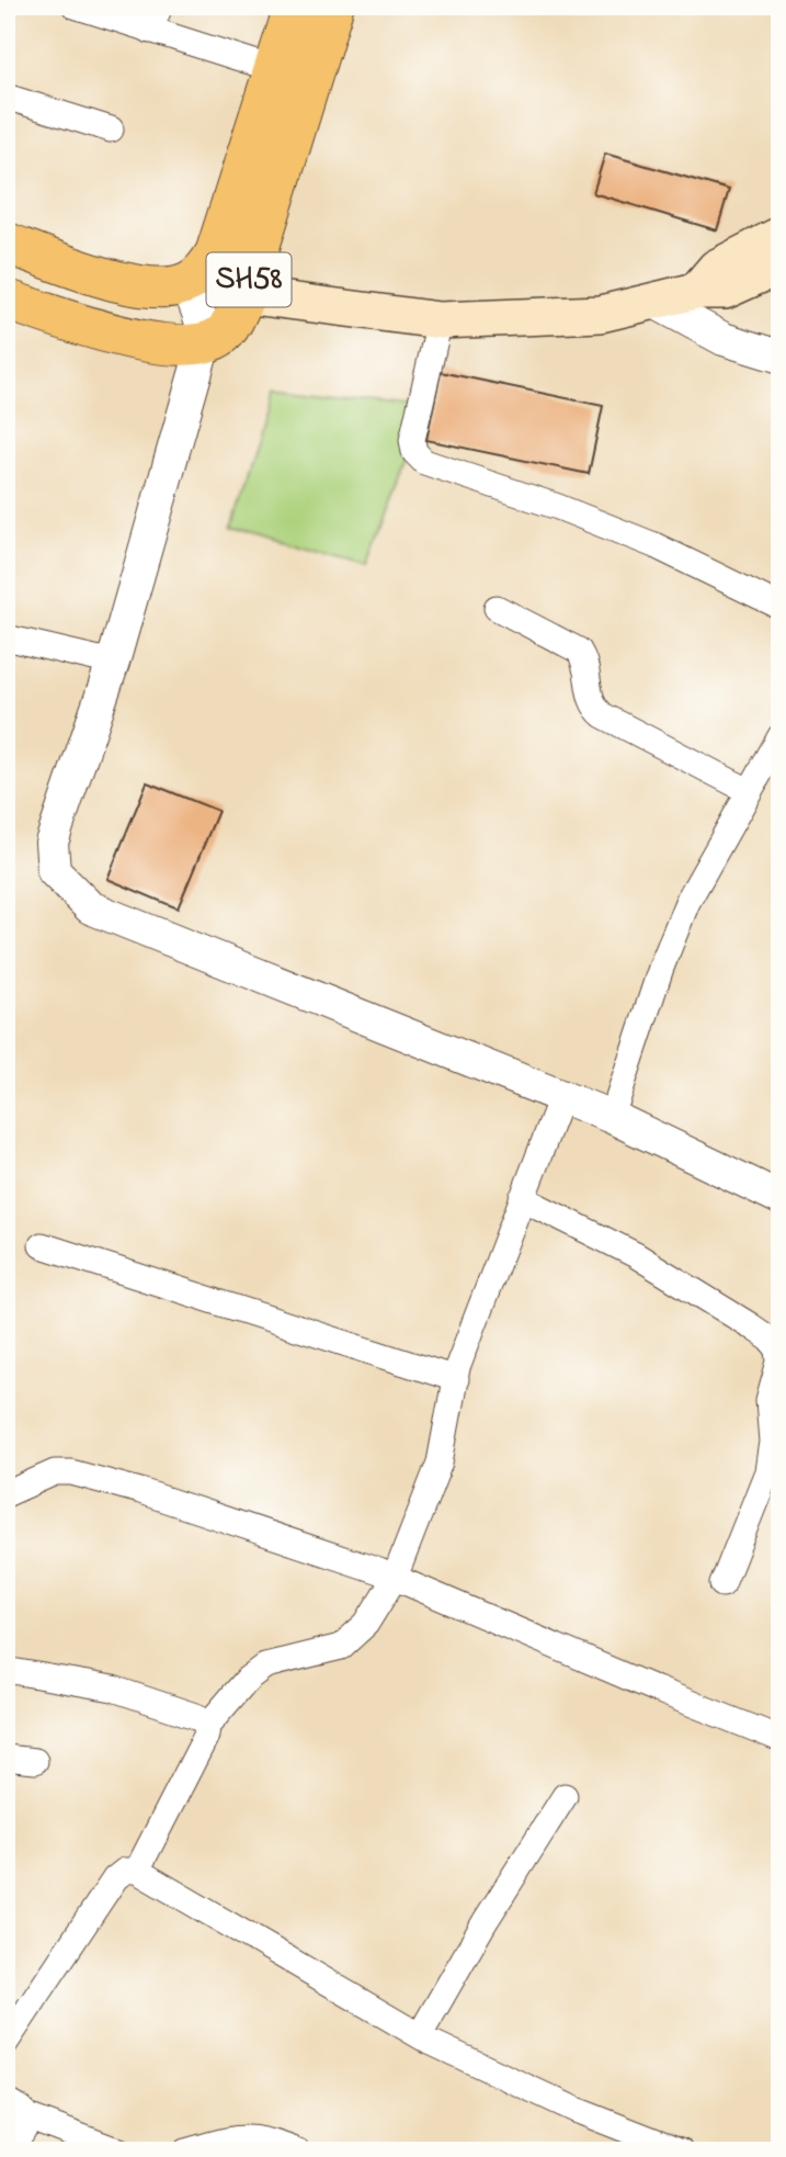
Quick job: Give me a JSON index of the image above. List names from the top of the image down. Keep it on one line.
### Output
{"streets":{"main road":["SH58"]}}
